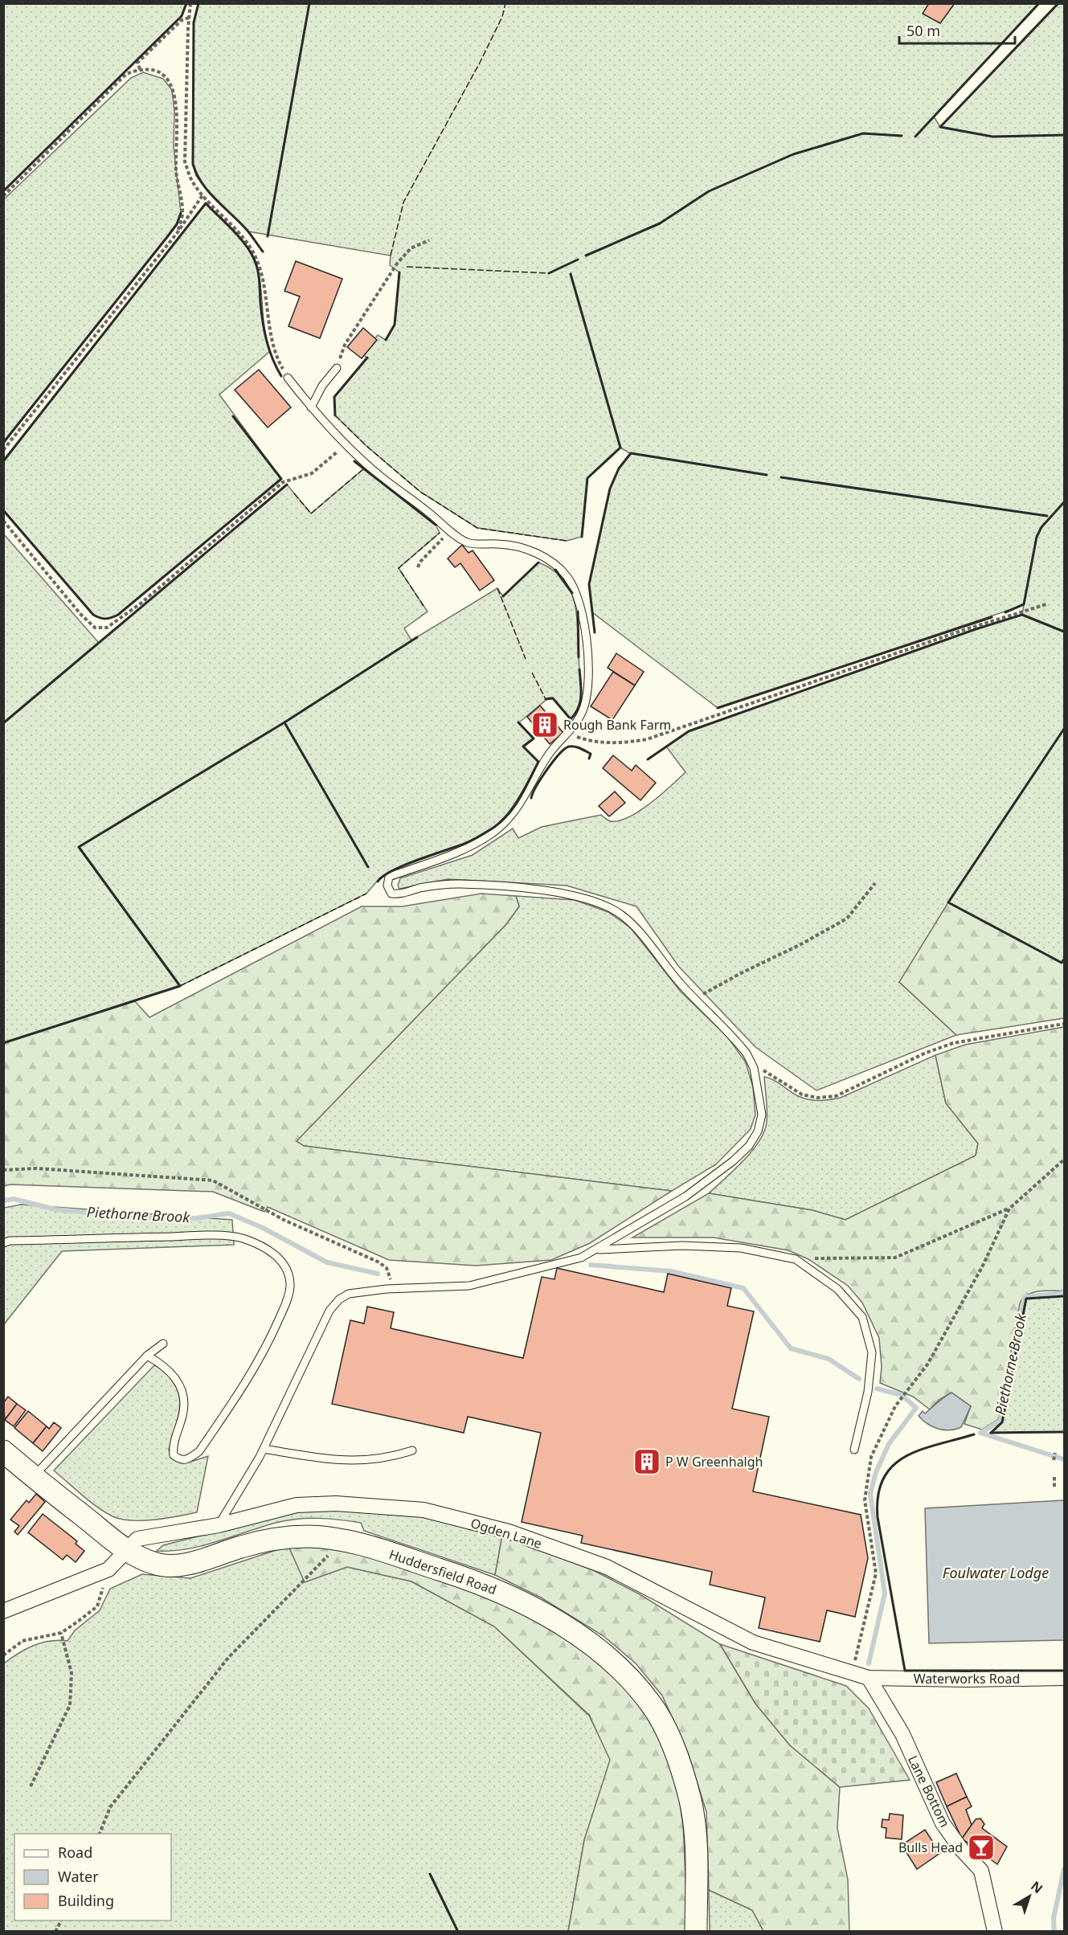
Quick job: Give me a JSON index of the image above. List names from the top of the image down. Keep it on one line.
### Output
{"streets":{"main road":["Huddersfield Road"],"street":["Ogden Lane","Waterworks Road","Lane Bottom"]},"crossings":[["Ogden Lane","Huddersfield Road"],["Ogden Lane","Waterworks Road"],["Ogden Lane","Lane Bottom"],["Waterworks Road","Lane Bottom"]],"water":["Piethorne Brook","Foulwater Lodge"],"places":{"building":["Rough Bank Farm","P W Greenhalgh"],"bar":["Bulls Head"]},"legend":["Road","Water","Building"],"scale_bar":"50 m","north":"top right"}
